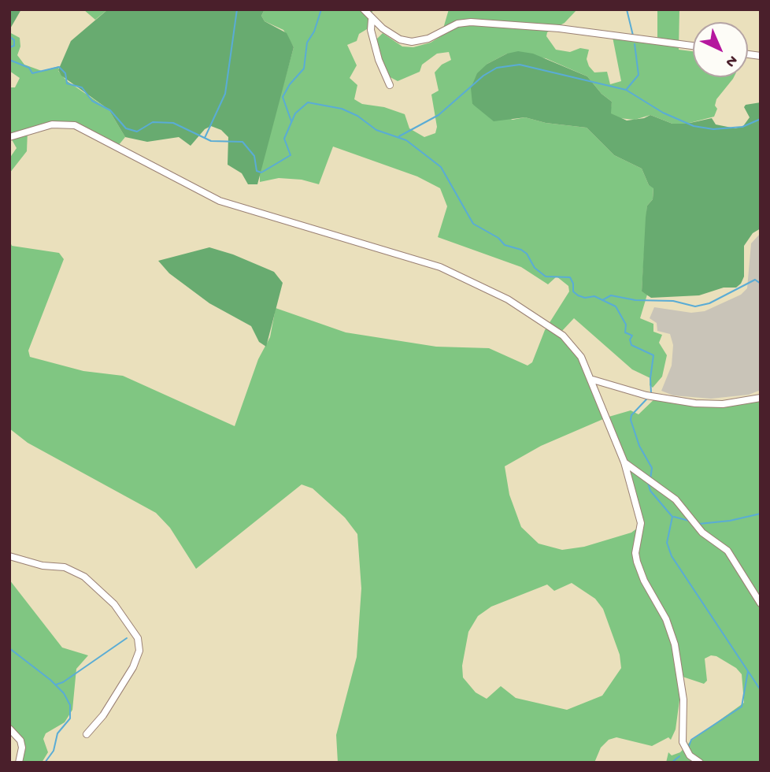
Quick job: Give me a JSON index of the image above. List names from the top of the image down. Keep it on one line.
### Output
{"north":"bottom right"}
